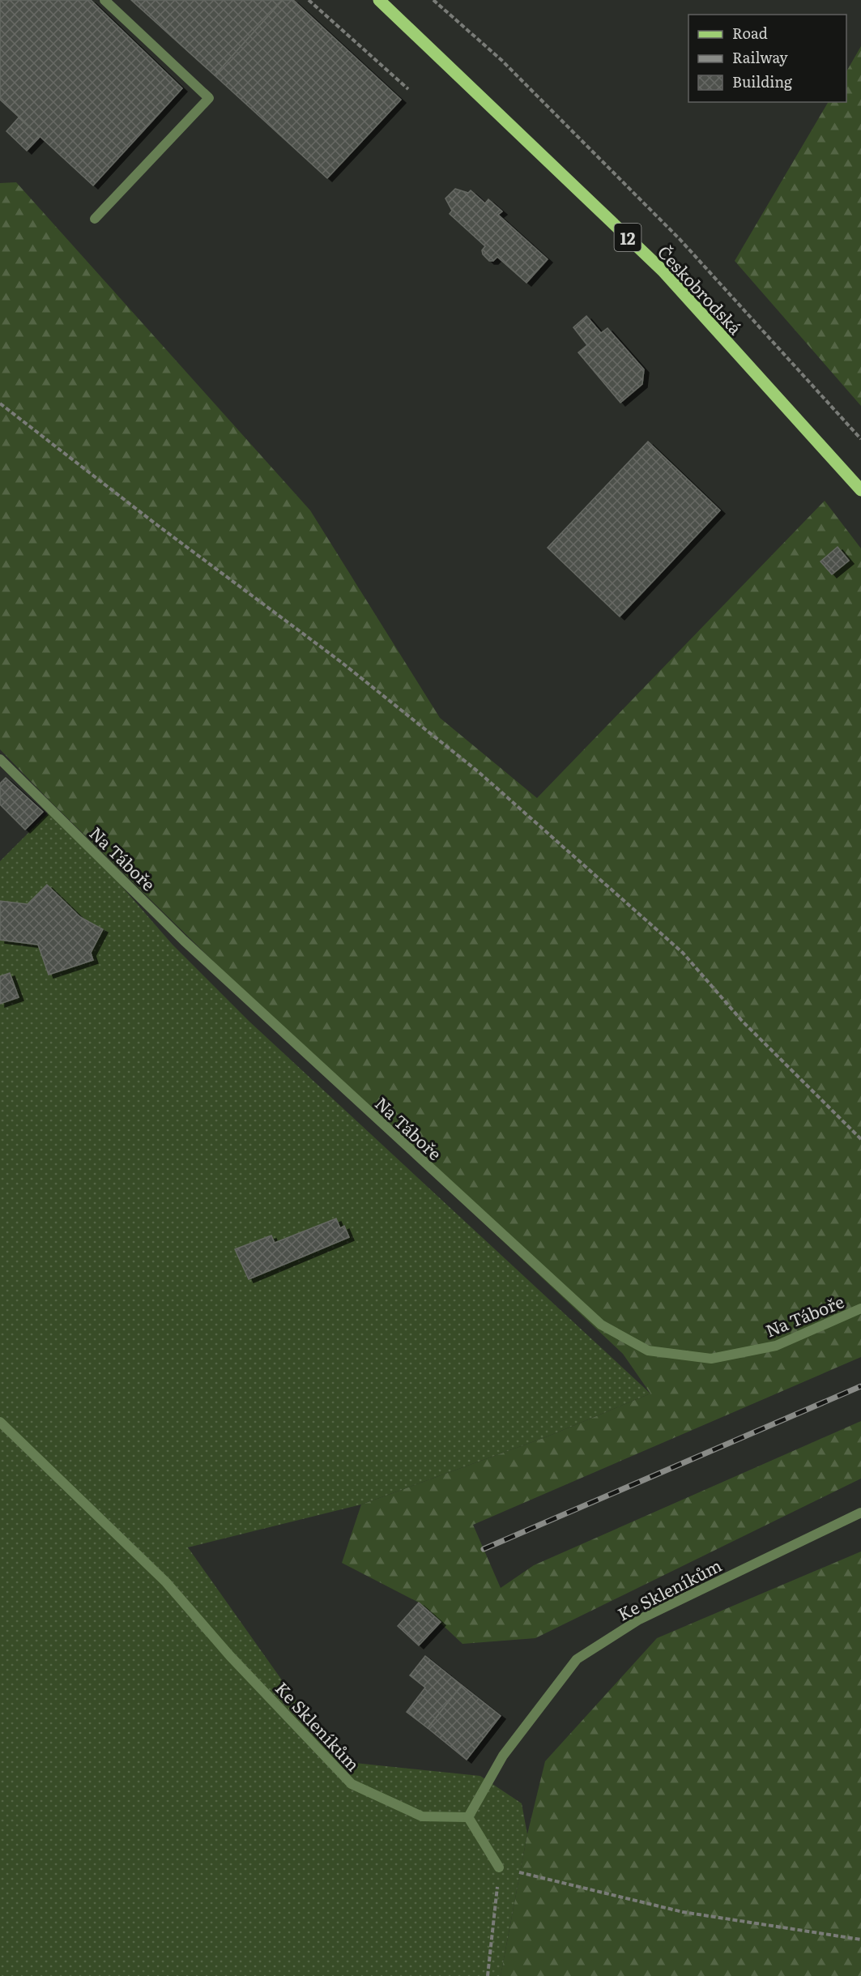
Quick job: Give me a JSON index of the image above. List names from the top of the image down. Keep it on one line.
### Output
{"streets":{"main road":["12","Českobrodská"],"street":["Na Táboře","Ke Skleníkům"]},"legend":["Road","Railway","Building"]}
